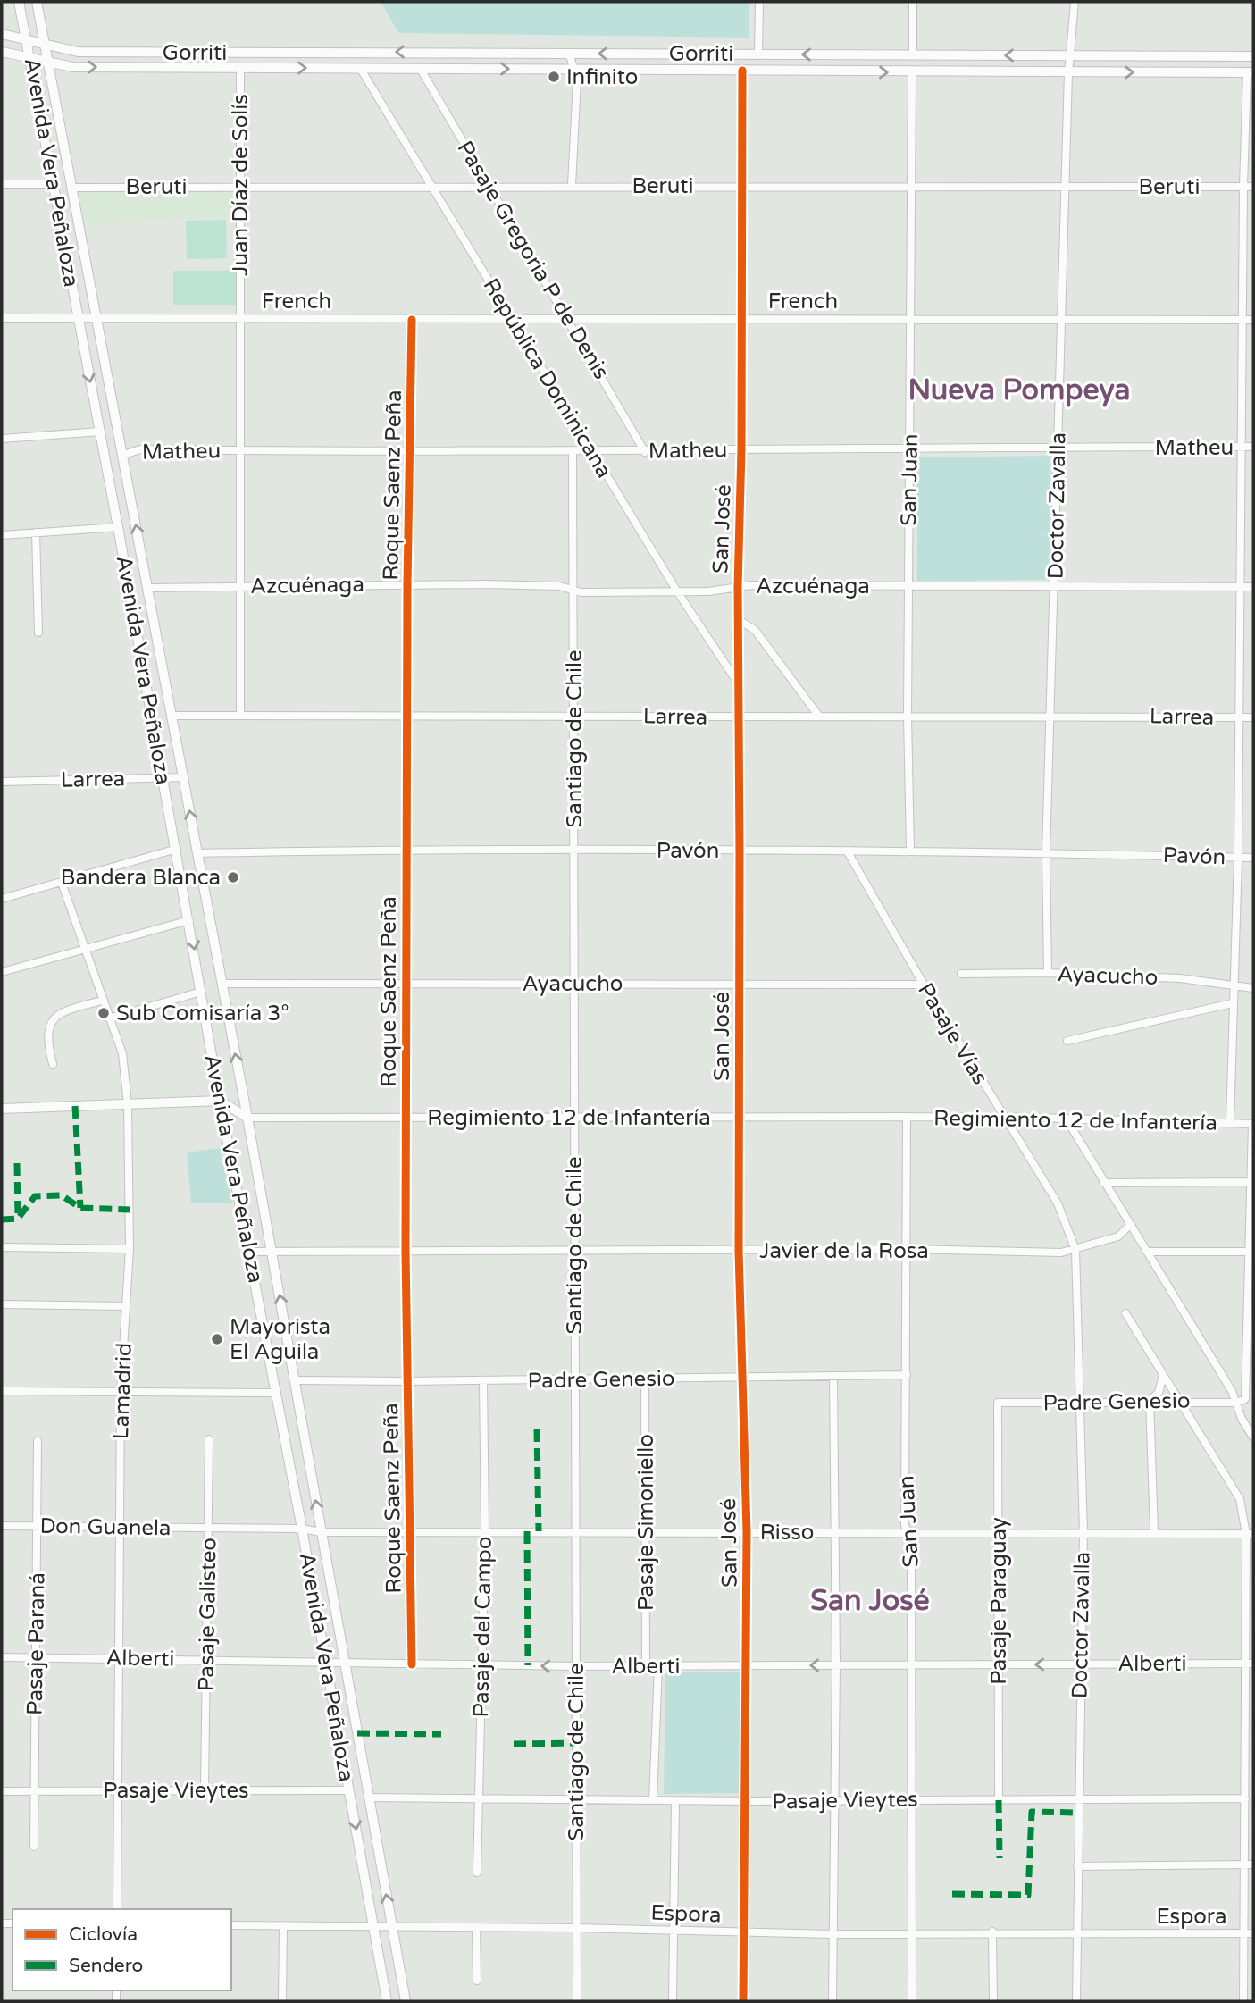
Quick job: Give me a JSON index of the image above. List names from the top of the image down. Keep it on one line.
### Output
{"streets":{"main road":["Gorriti","Avenida Vera Peñaloza"],"street":["Juan Díaz de Solís","Beruti","Pasaje Gregoria P de Denis","French","República Dominicana","Matheu","San Juan","Roque Saenz Peña","Doctor Zavalla","San José","Azcuénaga","Larrea","Santiago de Chile","Pavón","Ayacucho","Pasaje Vías","Regimiento 12 de Infantería","Javier de la Rosa","Padre Genesio","Lamadrid","Pasaje Simoniello","Don Guanela","Risso","Pasaje Paraguay","Pasaje Galisteo","Pasaje del Campo","Pasaje Paraná","Alberti","Pasaje Vieytes","Espora"]},"crossings":[["Gorriti","Avenida Vera Peñaloza"],["Gorriti","Juan Díaz de Solís"],["Gorriti","Pasaje Gregoria P de Denis"],["Gorriti","República Dominicana"],["Gorriti","San Juan"],["Gorriti","Doctor Zavalla"],["Gorriti","San José"],["Avenida Vera Peñaloza","Beruti"],["Avenida Vera Peñaloza","French"],["Avenida Vera Peñaloza","Matheu"],["Avenida Vera Peñaloza","Azcuénaga"],["Avenida Vera Peñaloza","Larrea"],["Avenida Vera Peñaloza","Pavón"],["Avenida Vera Peñaloza","Ayacucho"],["Avenida Vera Peñaloza","Regimiento 12 de Infantería"],["Avenida Vera Peñaloza","Javier de la Rosa"],["Avenida Vera Peñaloza","Padre Genesio"],["Avenida Vera Peñaloza","Don Guanela"],["Avenida Vera Peñaloza","Risso"],["Avenida Vera Peñaloza","Alberti"],["Avenida Vera Peñaloza","Pasaje Vieytes"],["Avenida Vera Peñaloza","Espora"],["Juan Díaz de Solís","Beruti"],["Juan Díaz de Solís","French"],["Juan Díaz de Solís","Matheu"],["Juan Díaz de Solís","Azcuénaga"],["Juan Díaz de Solís","Larrea"],["Beruti","Pasaje Gregoria P de Denis"],["Beruti","República Dominicana"],["Beruti","San Juan"],["Beruti","Doctor Zavalla"],["Beruti","San José"],["Pasaje Gregoria P de Denis","French"],["Pasaje Gregoria P de Denis","Matheu"],["French","República Dominicana"],["French","San Juan"],["French","Roque Saenz Peña"],["French","Doctor Zavalla"],["French","San José"],["República Dominicana","Matheu"],["República Dominicana","San José"],["República Dominicana","Azcuénaga"],["Matheu","San Juan"],["Matheu","Roque Saenz Peña"],["Matheu","Doctor Zavalla"],["Matheu","San José"],["Matheu","Santiago de Chile"],["San Juan","Azcuénaga"],["San Juan","Larrea"],["San Juan","Pavón"],["San Juan","Regimiento 12 de Infantería"],["San Juan","Javier de la Rosa"],["San Juan","Padre Genesio"],["San Juan","Risso"],["San Juan","Alberti"],["San Juan","Pasaje Vieytes"],["San Juan","Espora"],["Roque Saenz Peña","Azcuénaga"],["Roque Saenz Peña","Larrea"],["Roque Saenz Peña","Pavón"],["Roque Saenz Peña","Ayacucho"],["Roque Saenz Peña","Regimiento 12 de Infantería"],["Roque Saenz Peña","Javier de la Rosa"],["Roque Saenz Peña","Padre Genesio"],["Roque Saenz Peña","Risso"],["Roque Saenz Peña","Alberti"],["Doctor Zavalla","Azcuénaga"],["Doctor Zavalla","Larrea"],["Doctor Zavalla","Pavón"],["Doctor Zavalla","Ayacucho"],["Doctor Zavalla","Pasaje Vías"],["Doctor Zavalla","Javier de la Rosa"],["Doctor Zavalla","Padre Genesio"],["Doctor Zavalla","Risso"],["Doctor Zavalla","Alberti"],["Doctor Zavalla","Pasaje Vieytes"],["Doctor Zavalla","Espora"],["San José","Azcuénaga"],["San José","Larrea"],["San José","Pavón"],["San José","Ayacucho"],["San José","Regimiento 12 de Infantería"],["San José","Javier de la Rosa"],["San José","Padre Genesio"],["San José","Risso"],["San José","Alberti"],["San José","Pasaje Vieytes"],["San José","Espora"],["Azcuénaga","Santiago de Chile"],["Larrea","Santiago de Chile"],["Santiago de Chile","Pavón"],["Santiago de Chile","Ayacucho"],["Santiago de Chile","Regimiento 12 de Infantería"],["Santiago de Chile","Javier de la Rosa"],["Santiago de Chile","Padre Genesio"],["Santiago de Chile","Risso"],["Santiago de Chile","Alberti"],["Santiago de Chile","Pasaje Vieytes"],["Santiago de Chile","Espora"],["Pavón","Pasaje Vías"],["Ayacucho","Pasaje Vías"],["Pasaje Vías","Regimiento 12 de Infantería"],["Pasaje Vías","Javier de la Rosa"],["Padre Genesio","Pasaje Simoniello"],["Padre Genesio","Pasaje Paraguay"],["Padre Genesio","Pasaje del Campo"],["Lamadrid","Don Guanela"],["Lamadrid","Alberti"],["Lamadrid","Pasaje Vieytes"],["Pasaje Simoniello","Risso"],["Pasaje Simoniello","Alberti"],["Don Guanela","Risso"],["Don Guanela","Pasaje Galisteo"],["Don Guanela","Pasaje Paraná"],["Risso","Pasaje Paraguay"],["Risso","Pasaje del Campo"],["Pasaje Paraguay","Alberti"],["Pasaje Paraguay","Pasaje Vieytes"],["Pasaje Galisteo","Alberti"],["Pasaje Galisteo","Pasaje Vieytes"],["Pasaje del Campo","Alberti"],["Pasaje del Campo","Pasaje Vieytes"],["Pasaje Paraná","Alberti"],["Pasaje Paraná","Pasaje Vieytes"]],"districts":["Nueva Pompeya","San José"],"places":["Infinito","Bandera Blanca","Sub Comisaría 3°","Mayorista El Aguila"],"legend":["Ciclovía","Sendero"]}
